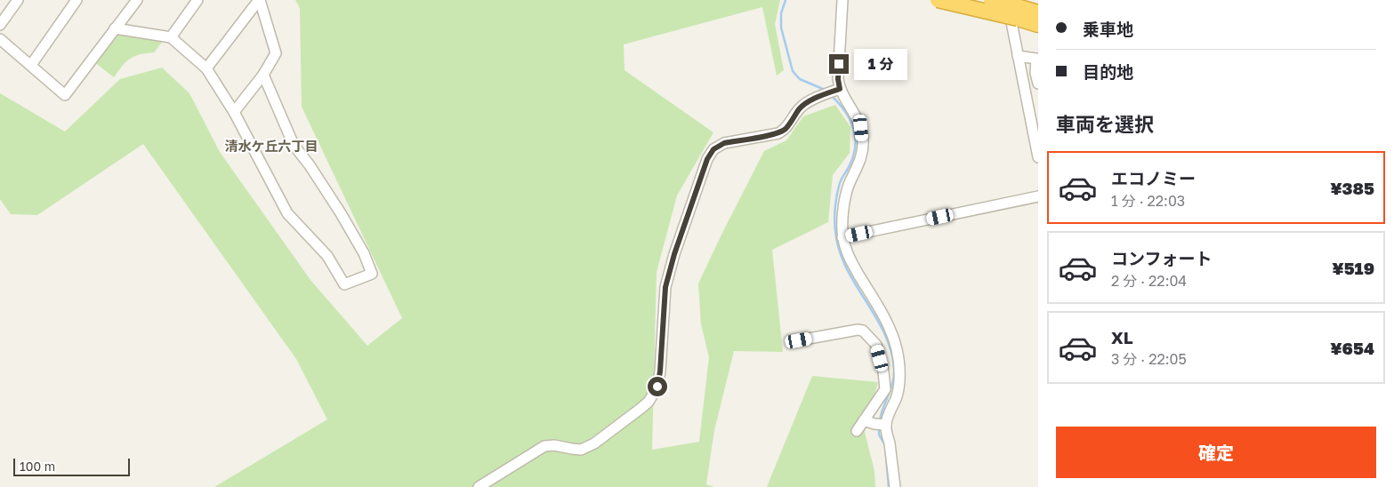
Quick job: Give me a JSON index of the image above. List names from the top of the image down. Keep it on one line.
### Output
{"districts":["清水ケ丘六丁目"],"scale_bar":"100 m","page":{"banner":["乗車地","目的地"],"bubble":"1 分","heading":"車両を選択","list":[{"name":"エコノミー","note":"1 分 · 22:03","value":"¥385"},{"name":"コンフォート","note":"2 分 · 22:04","value":"¥519"},{"name":"XL","note":"3 分 · 22:05","value":"¥654"}],"buttons":"確定","scale":"100 m"}}
